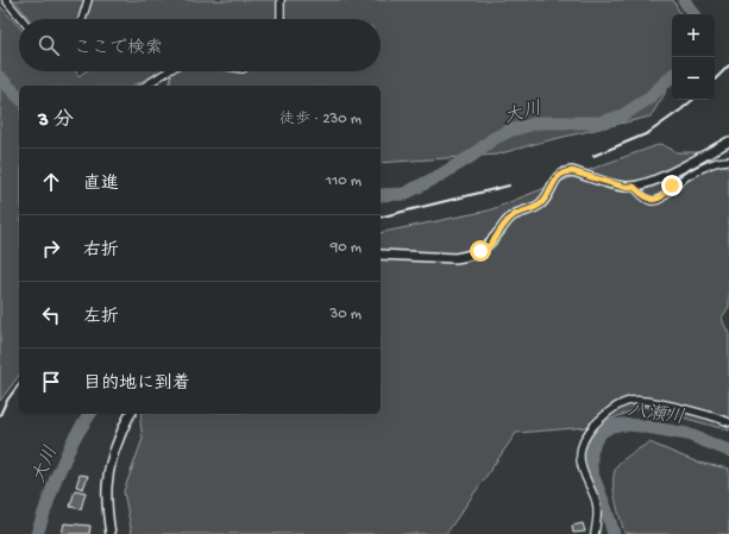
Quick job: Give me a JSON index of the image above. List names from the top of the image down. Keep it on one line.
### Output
{"water":["大川","八瀬川"],"page":{"map_buttons":["+","−"],"search":"ここで検索","heading":["3 分","徒歩 · 230 m"],"list":[["直進","110 m"],["右折","90 m"],["左折","30 m"],"目的地に到着"]}}
